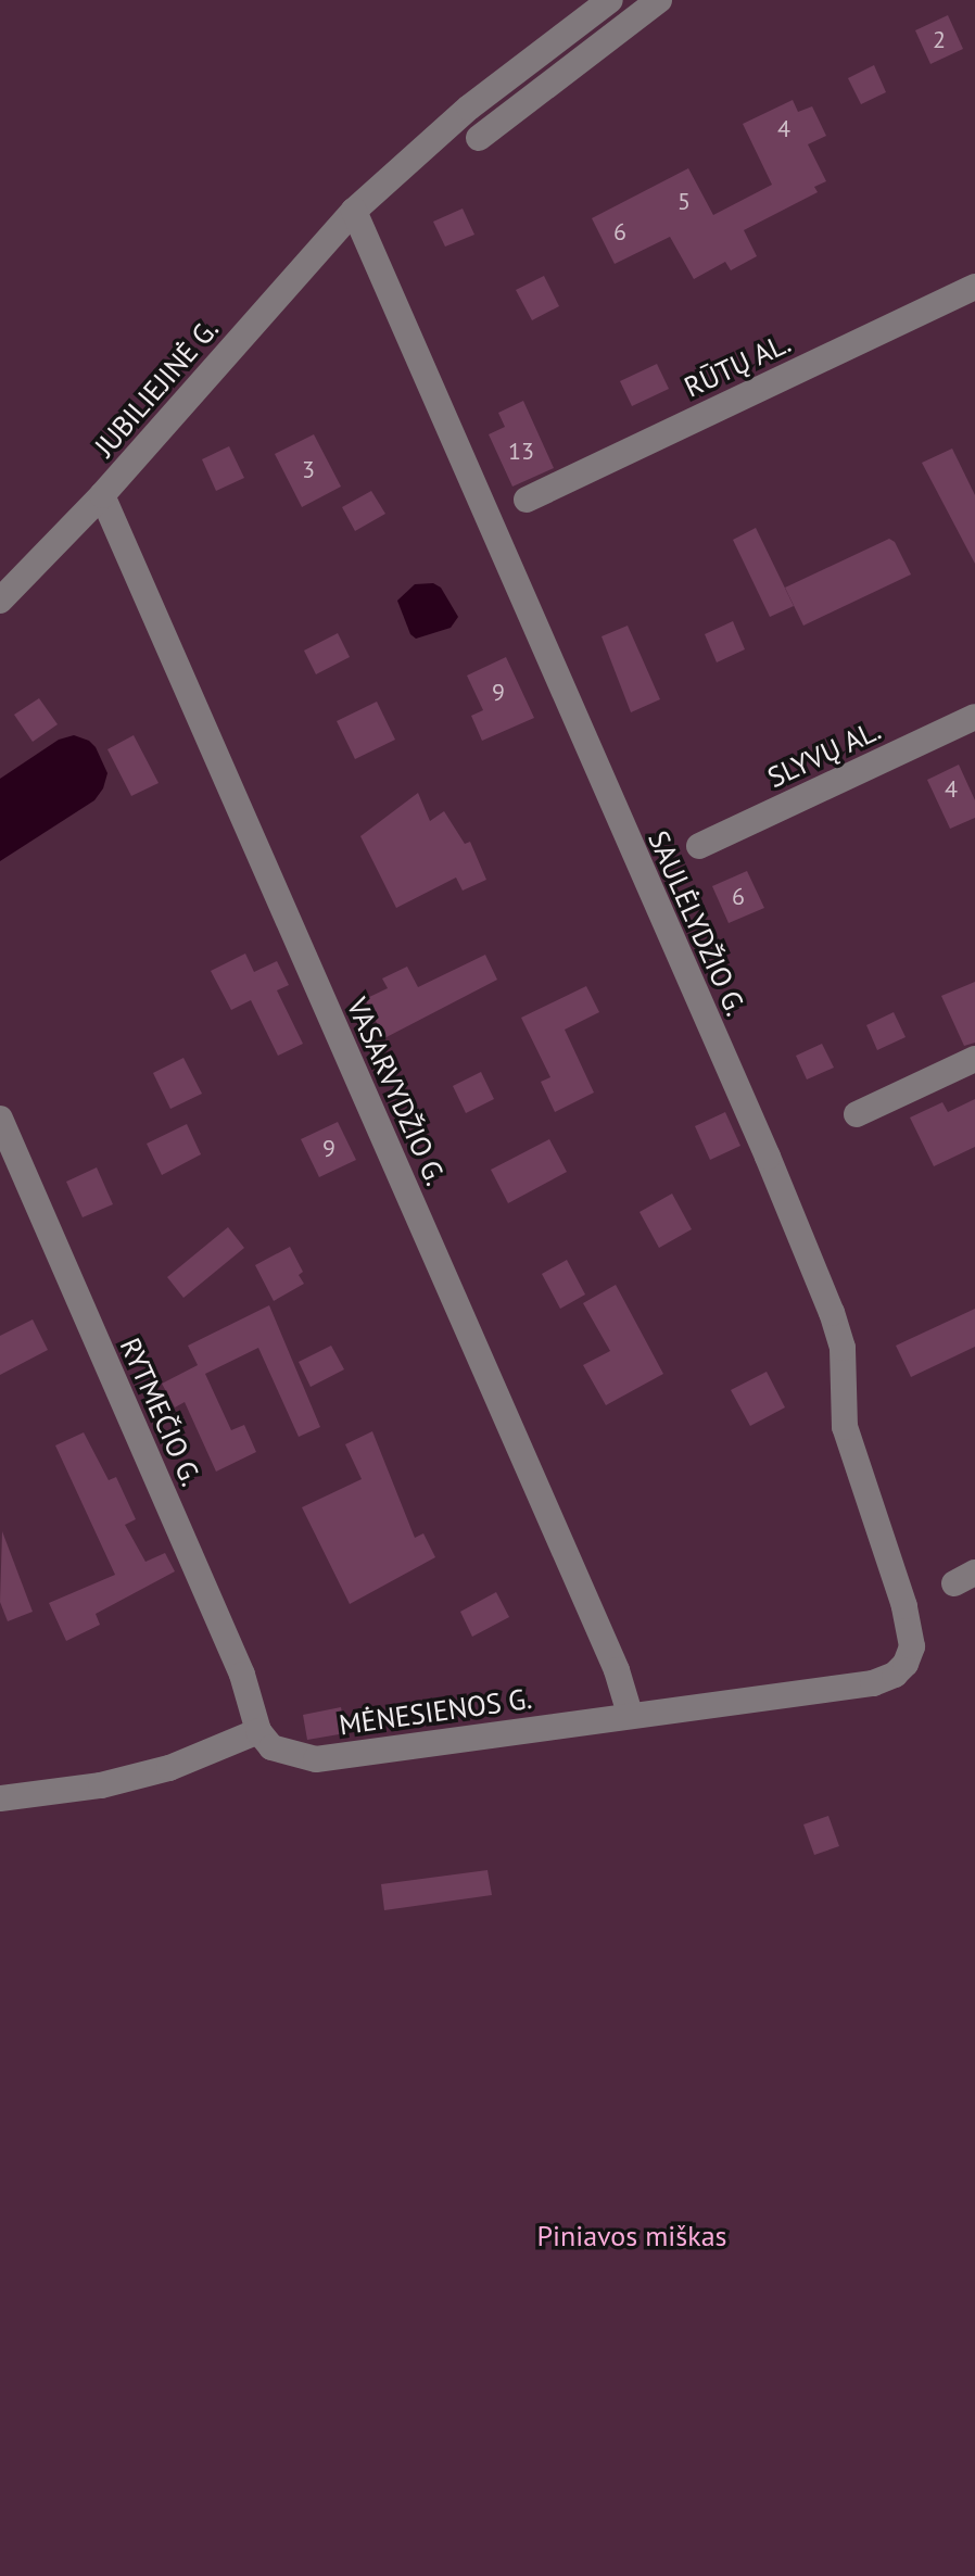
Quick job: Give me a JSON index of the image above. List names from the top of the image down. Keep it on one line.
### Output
{"streets":{"street":["RŪTŲ AL.","JUBILIEJINĖ G.","SLYVŲ AL.","SAULĖLYDŽIO G.","VASARVYDŽIO G.","RYTMEČIO G.","MĖNESIENOS G."]},"crossings":[["JUBILIEJINĖ G.","SAULĖLYDŽIO G."],["JUBILIEJINĖ G.","VASARVYDŽIO G."],["SAULĖLYDŽIO G.","MĖNESIENOS G."],["VASARVYDŽIO G.","MĖNESIENOS G."],["RYTMEČIO G.","MĖNESIENOS G."]],"parks":["Piniavos miškas"],"house_numbers":["2","4","5","6","13","3","9","4","6","9"]}
